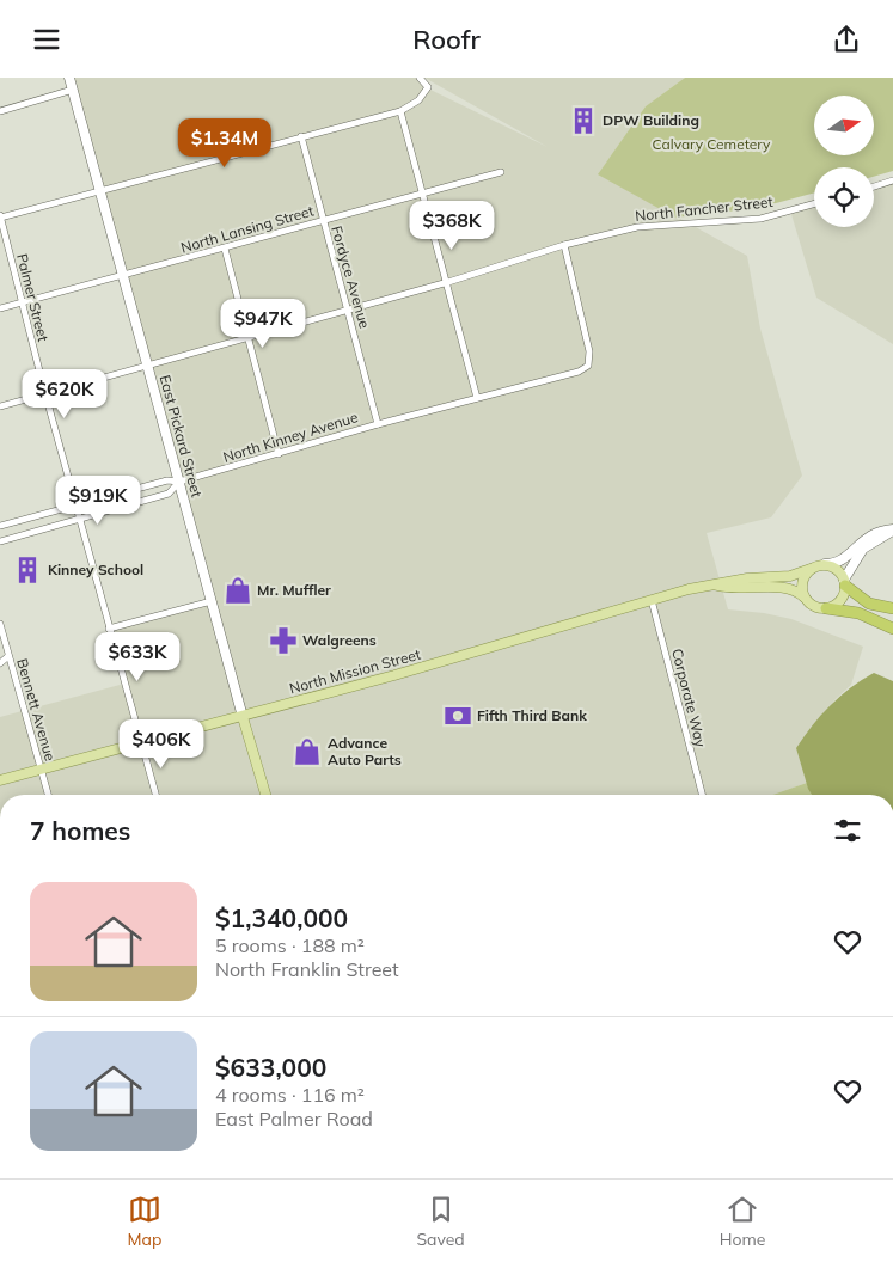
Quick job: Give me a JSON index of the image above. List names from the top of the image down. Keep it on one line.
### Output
{"streets":{"main road":["East Pickard Street","North Mission Street"],"street":["North Fancher Street","North Lansing Street","Fordyce Avenue","Palmer Street","North Kinney Avenue","Corporate Way","Bennett Avenue"]},"crossings":[["North Fancher Street","Fordyce Avenue"],["North Fancher Street","Palmer Street"],["North Fancher Street","East Pickard Street"],["North Fancher Street","North Kinney Avenue"],["North Lansing Street","Fordyce Avenue"],["North Lansing Street","Palmer Street"],["North Lansing Street","East Pickard Street"],["Fordyce Avenue","North Kinney Avenue"],["Palmer Street","North Kinney Avenue"],["Palmer Street","North Mission Street"],["East Pickard Street","North Kinney Avenue"],["East Pickard Street","North Mission Street"],["North Mission Street","Corporate Way"],["North Mission Street","Bennett Avenue"]],"parks":["Calvary Cemetery"],"places":{"building":["DPW Building","Kinney School"],"shop":["Mr. Muffler","Advance Auto Parts"],"pharmacy":["Walgreens"],"bank":["Fifth Third Bank"]},"north":"right","page":{"header":"Roofr","price":["$1.34M","$368K","$947K","$620K","$919K","$633K","$406K"],"heading":"7 homes","list":[{"name":"$1,340,000","note":"5 rooms · 188 m² · North Franklin Street"},{"name":"$633,000","note":"4 rooms · 116 m² · East Palmer Road"}],"tabs":["Map","Saved","Home"]}}
